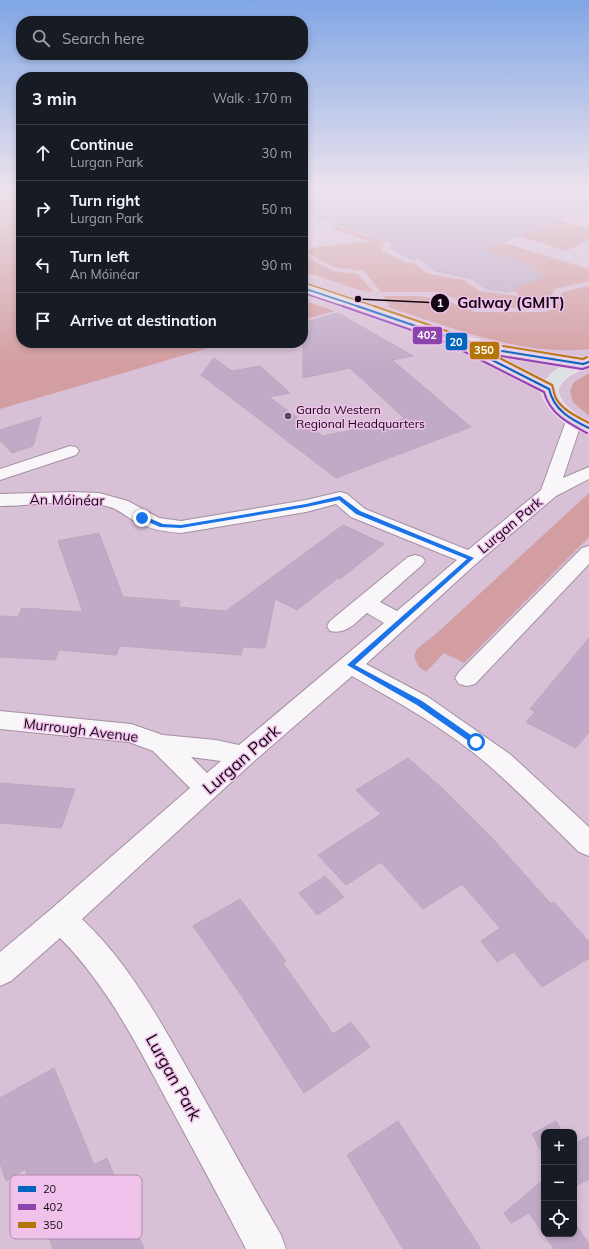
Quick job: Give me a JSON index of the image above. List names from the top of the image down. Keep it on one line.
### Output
{"streets":{"street":["An Móinéar","Lurgan Park","Murrough Avenue"]},"crossings":[["An Móinéar","Lurgan Park"],["Lurgan Park","Murrough Avenue"]],"places":["Galway (GMIT)","Garda Western Regional Headquarters"],"lines":["transit line 350","transit line 20","transit line 402"],"legend":["20","402","350"],"page":{"search":"Search here","heading":["3 min","Walk · 170 m"],"list":[["Continue","Lurgan Park","30 m"],["Turn right","Lurgan Park","50 m"],["Turn left","An Móinéar","90 m"],"Arrive at destination"],"map_buttons":["+","−"]}}
